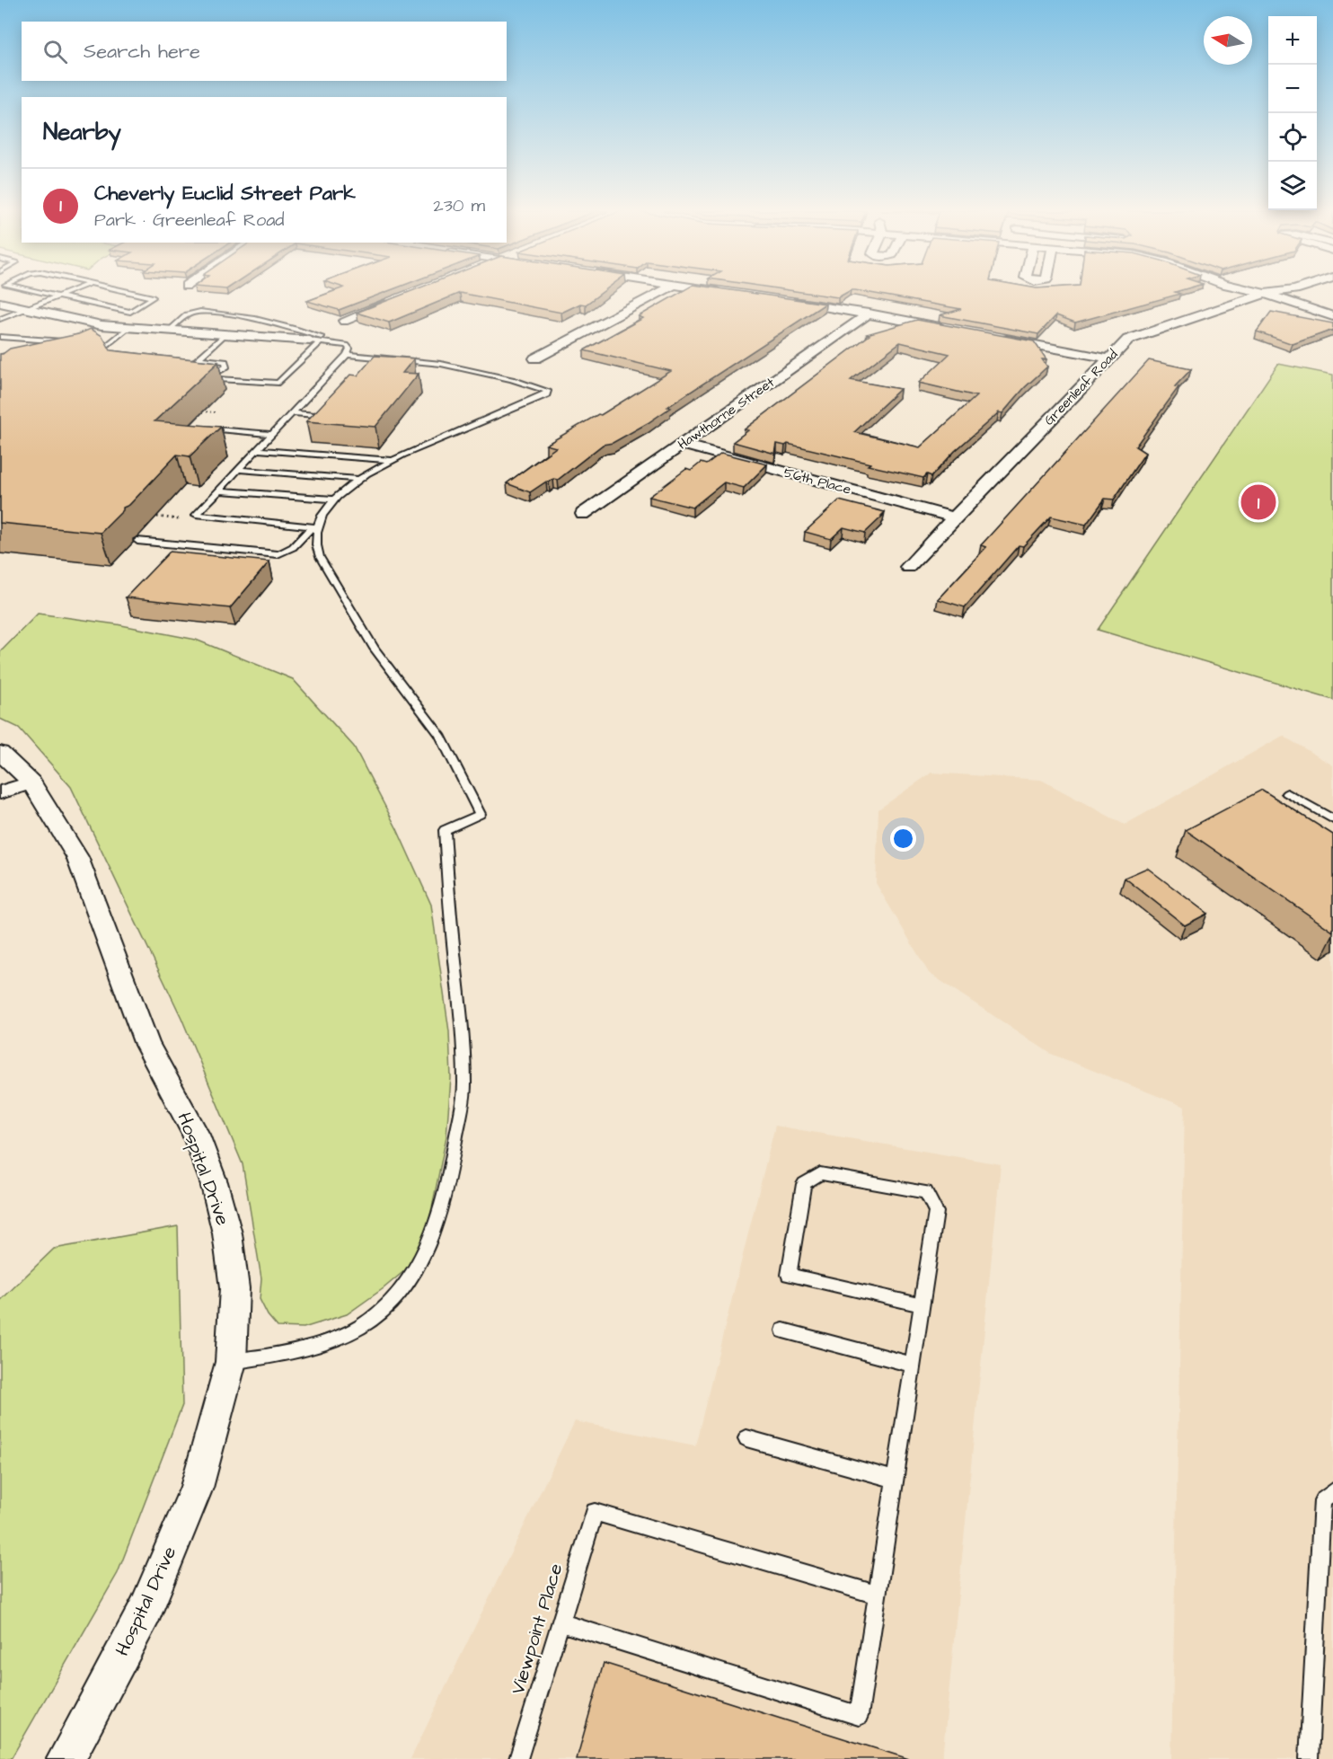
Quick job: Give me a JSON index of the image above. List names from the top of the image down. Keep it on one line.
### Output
{"streets":{"street":["Greenleaf Road","Hawthorne Street","56th Place","Hospital Drive"],"lane":["Viewpoint Place"]},"crossings":[["Greenleaf Road","56th Place"],["Hawthorne Street","56th Place"]],"north":"left","page":{"map_buttons":["+","−"],"search":"Search here","heading":"Nearby","list":[{"mark":"1","name":"Cheverly Euclid Street Park","note":"Park · Greenleaf Road","value":"230 m"}],"pins":"1"}}
